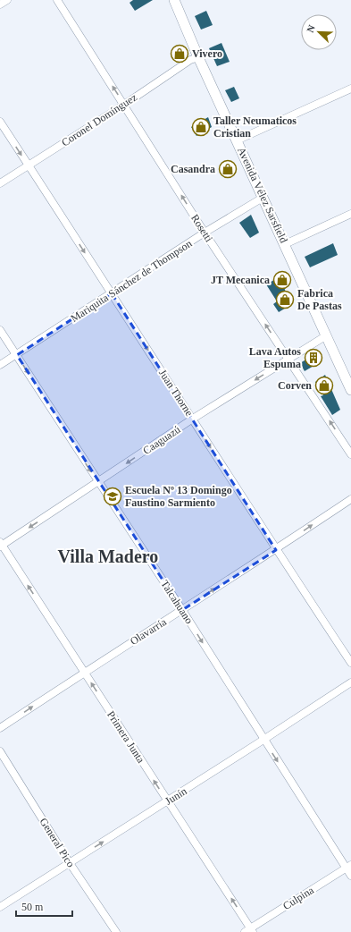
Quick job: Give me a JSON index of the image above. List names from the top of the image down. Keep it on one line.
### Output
{"streets":{"main road":["Avenida Vélez Sarsfield"],"street":["Coronel Domínguez","Rosetti","Mariquita Sánchez de Thompson","Juan Thorne","Caaguazú","Talcahuano","Olavarría","Primera Junta","Junín","General Pico","Culpina"]},"crossings":[["Coronel Domínguez","Avenida Vélez Sarsfield"],["Coronel Domínguez","Rosetti"],["Coronel Domínguez","Juan Thorne"],["Avenida Vélez Sarsfield","Mariquita Sánchez de Thompson"],["Avenida Vélez Sarsfield","Caaguazú"],["Rosetti","Mariquita Sánchez de Thompson"],["Rosetti","Caaguazú"],["Mariquita Sánchez de Thompson","Juan Thorne"],["Mariquita Sánchez de Thompson","Talcahuano"],["Juan Thorne","Caaguazú"],["Juan Thorne","Olavarría"],["Caaguazú","Talcahuano"],["Caaguazú","Primera Junta"],["Talcahuano","Olavarría"],["Talcahuano","Junín"],["Talcahuano","Culpina"],["Olavarría","Primera Junta"],["Primera Junta","Junín"],["Primera Junta","Culpina"],["Junín","General Pico"]],"one_way":["Rosetti","Juan Thorne","Caaguazú","Talcahuano","Olavarría","Primera Junta"],"districts":["Villa Madero"],"places":{"shop":["Vivero","Taller Neumaticos Cristian","Casandra","JT Mecanica","Fabrica De Pastas","Corven"],"building":["Lava Autos Espuma"],"school or university":["Escuela Nº 13 Domingo Faustino Sarmiento"]},"scale_bar":"50 m","north":"top left"}
